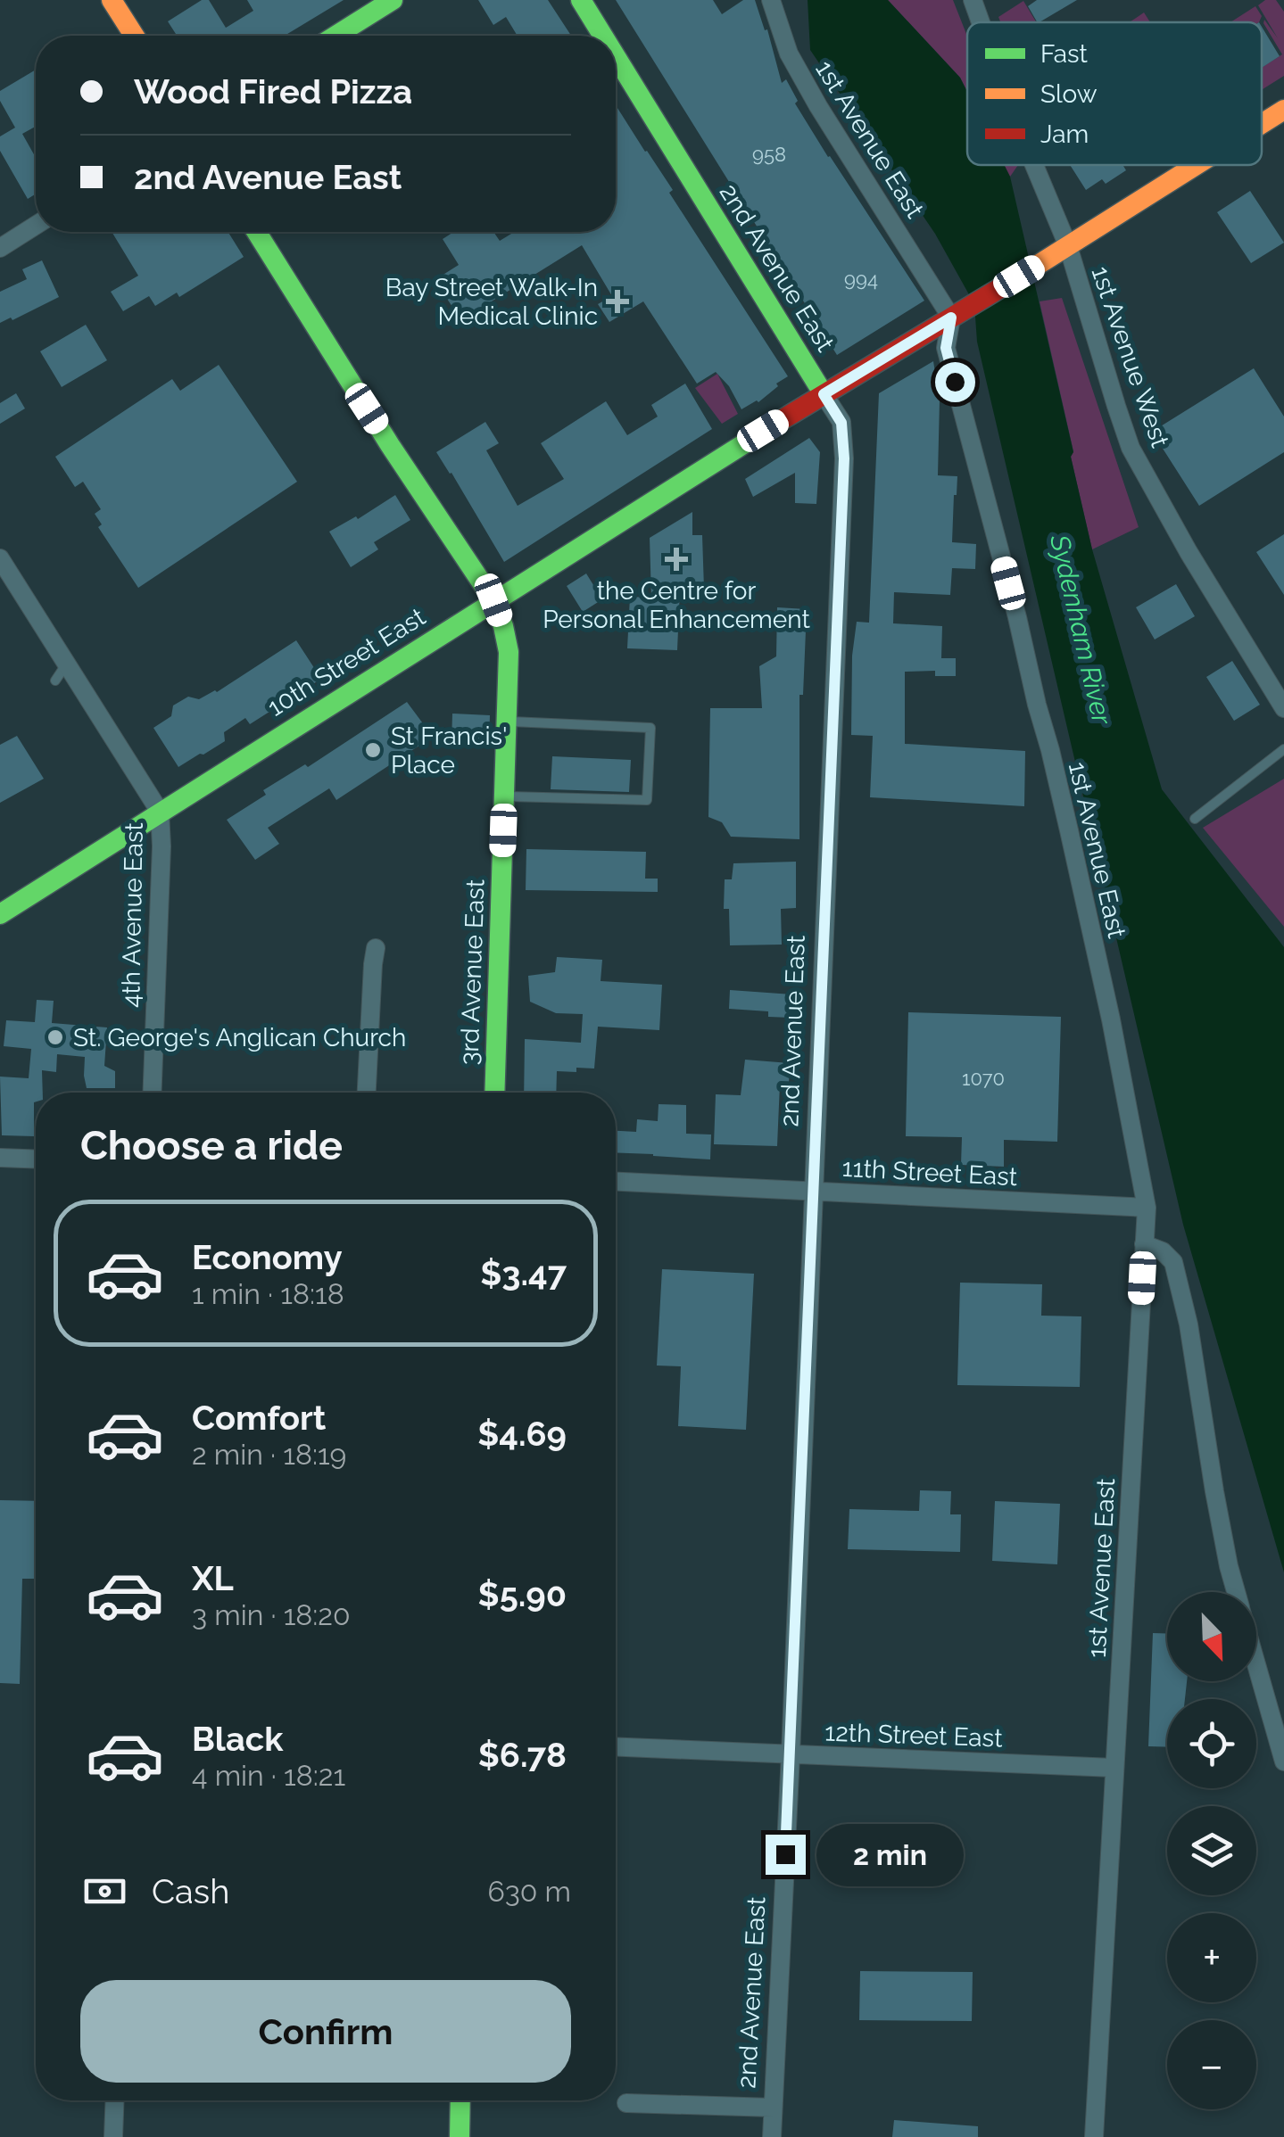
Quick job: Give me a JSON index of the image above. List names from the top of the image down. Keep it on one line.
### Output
{"streets":{"main road":["2nd Avenue East","10th Street East","3rd Avenue East"],"street":["1st Avenue East","1st Avenue West","4th Avenue East","11th Street East","12th Street East"]},"crossings":[["1st Avenue East","10th Street East"],["1st Avenue East","11th Street East"],["1st Avenue East","12th Street East"],["2nd Avenue East","10th Street East"],["2nd Avenue East","11th Street East"],["2nd Avenue East","12th Street East"],["1st Avenue West","10th Street East"],["10th Street East","4th Avenue East"],["10th Street East","3rd Avenue East"]],"water":["Sydenham River"],"places":{"health":["Bay Street Walk-In Medical Clinic","the Centre for Personal Enhancement"],"other":["St Francis' Place","St. George's Anglican Church"]},"house_numbers":["958","994","1070"],"legend":["Fast","Slow","Jam"],"north":"bottom right","page":{"banner":["Wood Fired Pizza","2nd Avenue East"],"heading":"Choose a ride","list":[{"name":"Economy","note":"1 min · 18:18","value":"$3.47"},{"name":"Comfort","note":"2 min · 18:19","value":"$4.69"},{"name":"XL","note":"3 min · 18:20","value":"$5.90"},{"name":"Black","note":"4 min · 18:21","value":"$6.78"}],"map_buttons":["+","−"],"bubble":"2 min","pay":["Cash","630 m"],"buttons":"Confirm"}}
